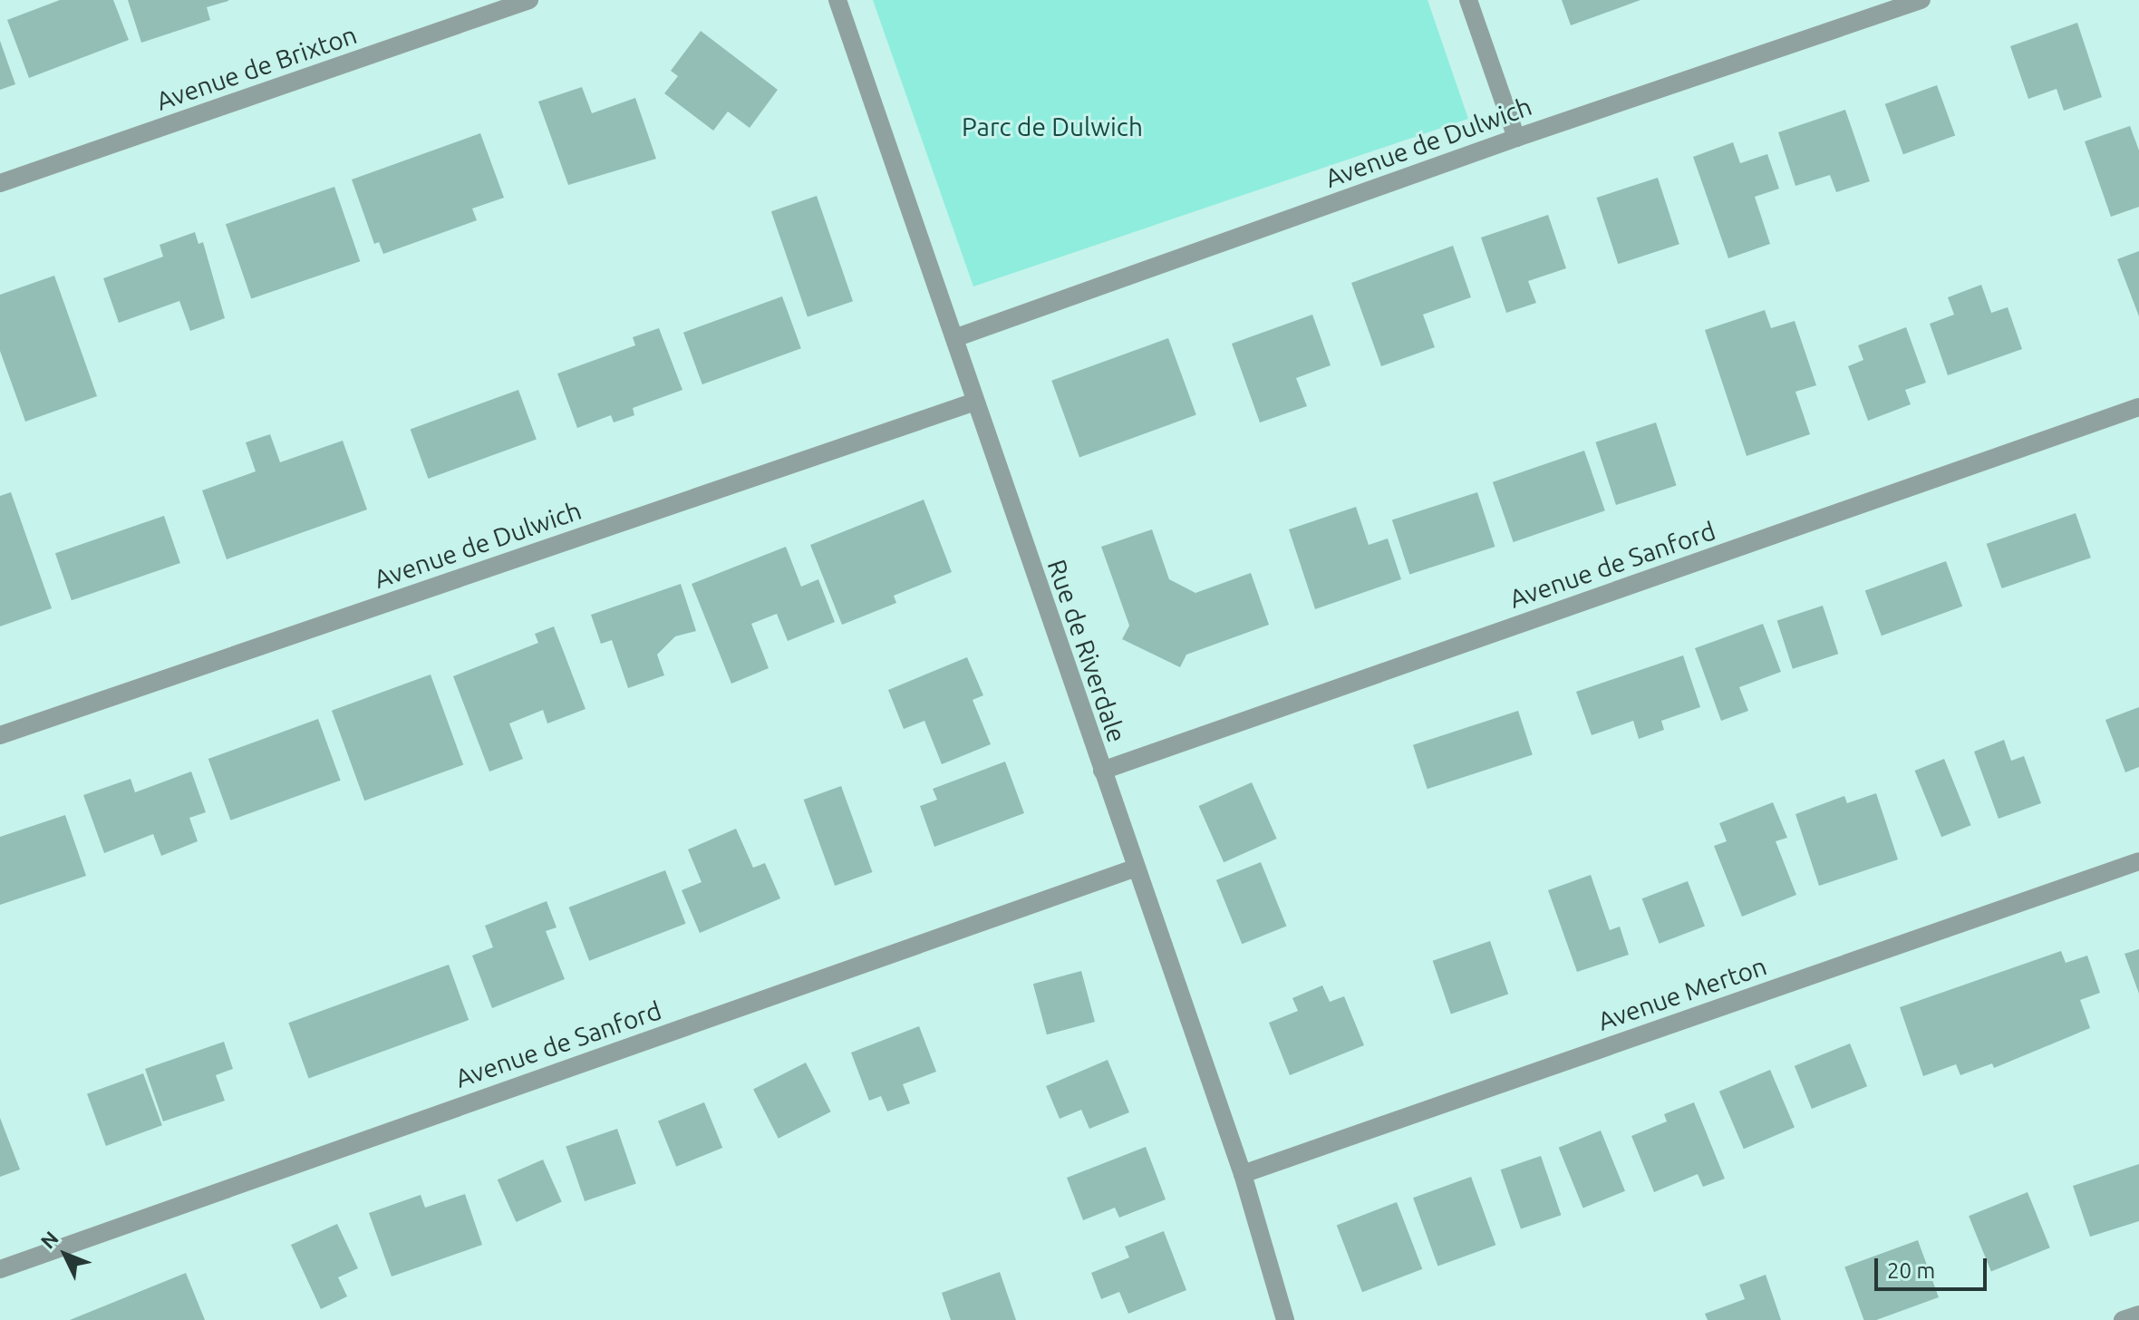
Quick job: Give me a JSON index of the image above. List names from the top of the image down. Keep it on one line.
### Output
{"streets":{"street":["Avenue de Brixton","Avenue de Dulwich","Avenue de Sanford","Rue de Riverdale","Avenue Merton"]},"crossings":[["Avenue de Dulwich","Rue de Riverdale"],["Avenue de Sanford","Rue de Riverdale"],["Rue de Riverdale","Avenue Merton"]],"parks":["Parc de Dulwich"],"scale_bar":"20 m","north":"top left"}
